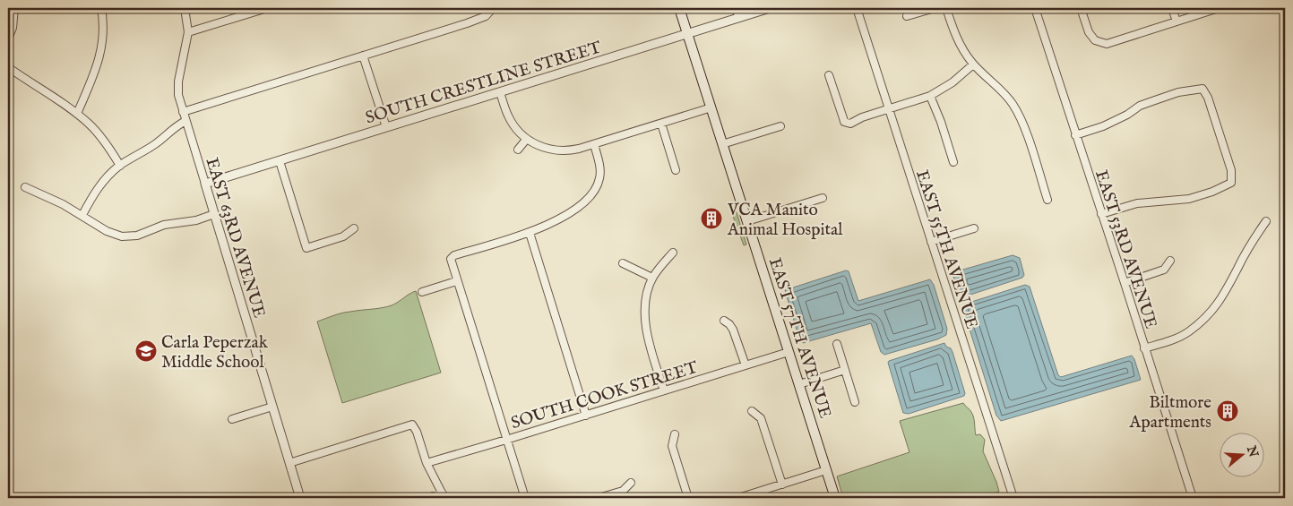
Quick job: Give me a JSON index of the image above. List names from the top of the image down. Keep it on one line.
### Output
{"streets":{"main road":["EAST 57TH AVENUE"],"street":["SOUTH CRESTLINE STREET","EAST 63RD AVENUE","EAST 55TH AVENUE","EAST 53RD AVENUE","SOUTH COOK STREET"]},"crossings":[["SOUTH CRESTLINE STREET","EAST 63RD AVENUE"],["SOUTH CRESTLINE STREET","EAST 57TH AVENUE"],["EAST 57TH AVENUE","SOUTH COOK STREET"]],"places":{"building":["VCA Manito Animal Hospital","Biltmore Apartments"],"school or university":["Carla Peperzak Middle School"]},"north":"right"}
